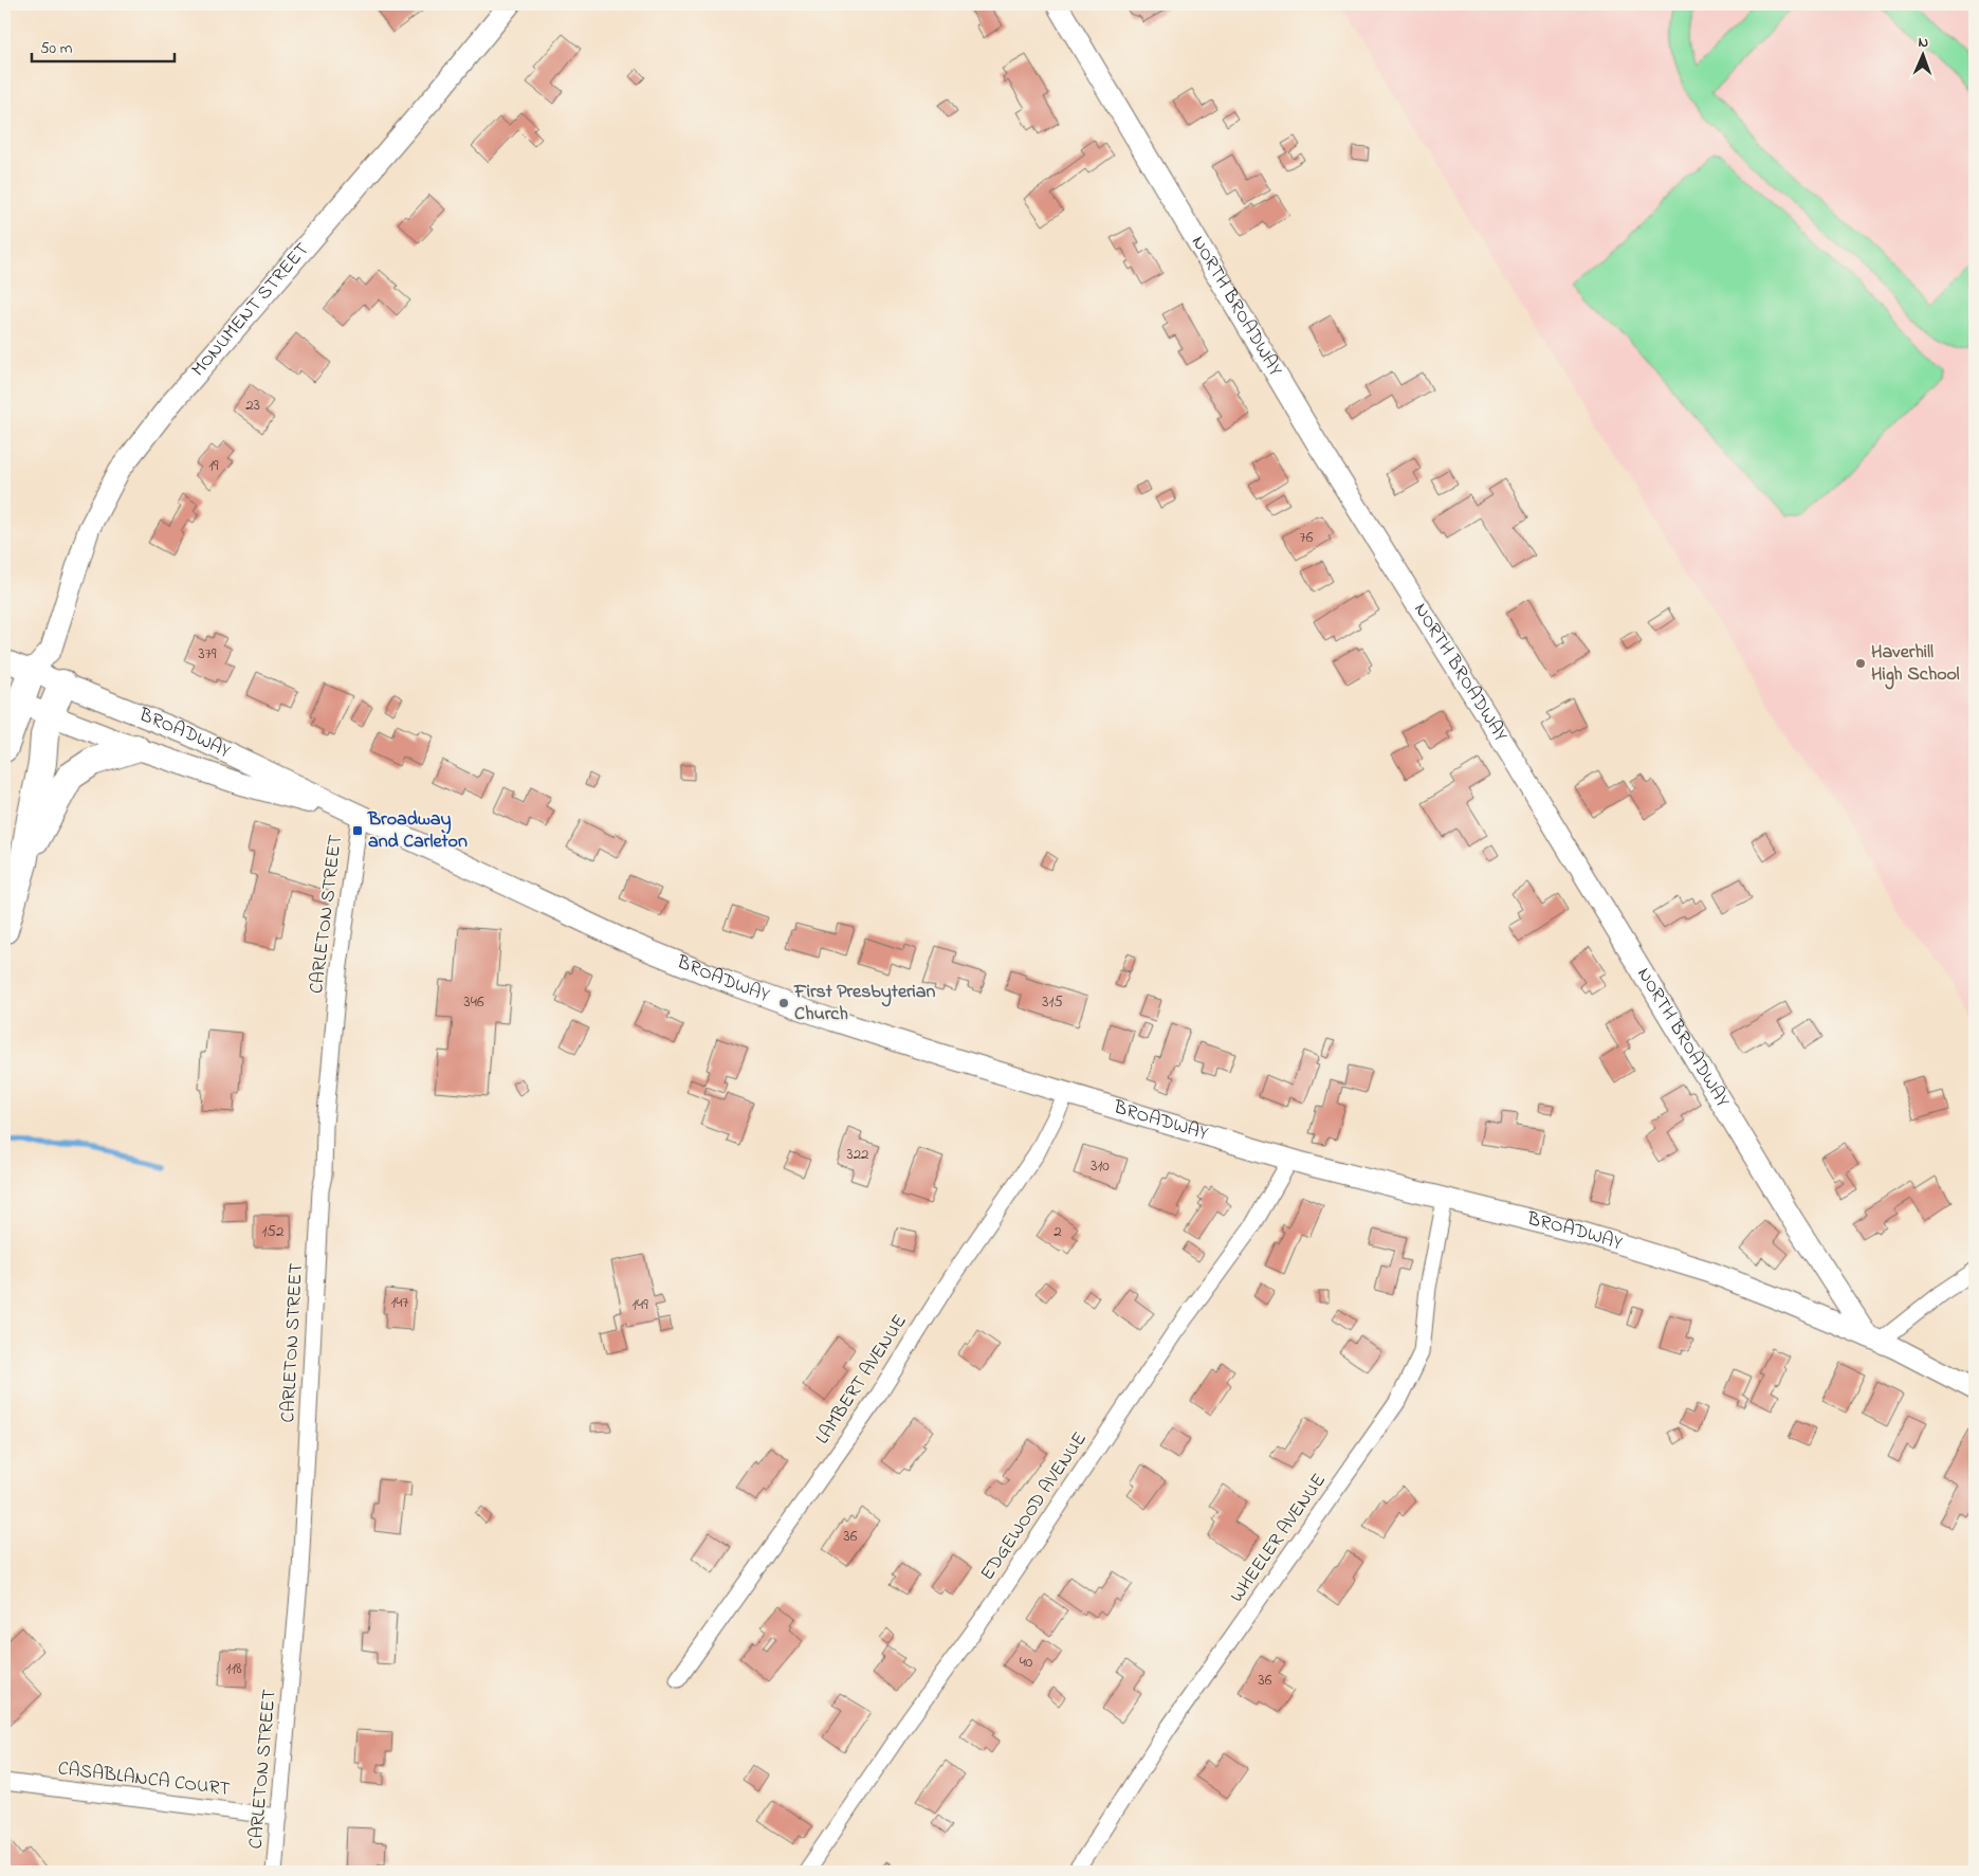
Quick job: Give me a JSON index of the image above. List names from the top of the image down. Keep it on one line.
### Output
{"streets":{"main road":["NORTH BROADWAY","MONUMENT STREET","BROADWAY"],"street":["CARLETON STREET","LAMBERT AVENUE","EDGEWOOD AVENUE","WHEELER AVENUE","CASABLANCA COURT"]},"crossings":[["NORTH BROADWAY","BROADWAY"],["MONUMENT STREET","BROADWAY"],["BROADWAY","CARLETON STREET"],["BROADWAY","LAMBERT AVENUE"],["BROADWAY","EDGEWOOD AVENUE"],["BROADWAY","WHEELER AVENUE"],["CARLETON STREET","CASABLANCA COURT"]],"places":{"other":["Haverhill High School","First Presbyterian Church"],"transit":["Broadway and Carleton"]},"house_numbers":["23","19","76","379","346","315","322","310","152","2","147","149","36","40","118","36"],"scale_bar":"50 m","north":"top"}
